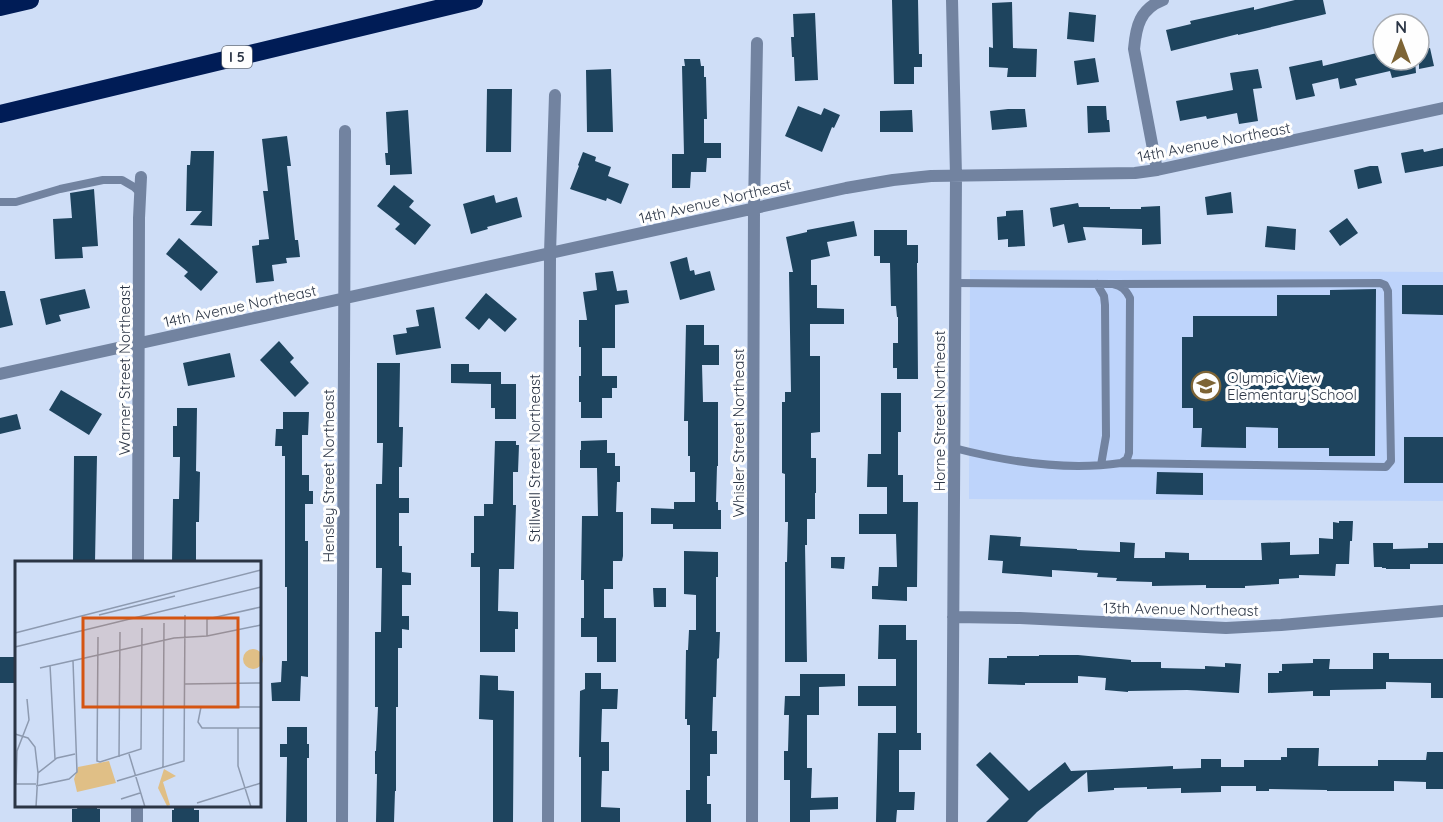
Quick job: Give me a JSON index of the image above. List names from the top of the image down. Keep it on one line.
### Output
{"streets":{"highway":["I 5"],"street":["14th Avenue Northeast","Warner Street Northeast","Horne Street Northeast","Whisler Street Northeast","Stillwell Street Northeast","Hensley Street Northeast","13th Avenue Northeast"]},"crossings":[["14th Avenue Northeast","Warner Street Northeast"],["14th Avenue Northeast","Horne Street Northeast"],["14th Avenue Northeast","Whisler Street Northeast"],["14th Avenue Northeast","Stillwell Street Northeast"],["14th Avenue Northeast","Hensley Street Northeast"],["Horne Street Northeast","13th Avenue Northeast"]],"places":{"school or university":["Olympic View Elementary School"]},"north":"top"}
